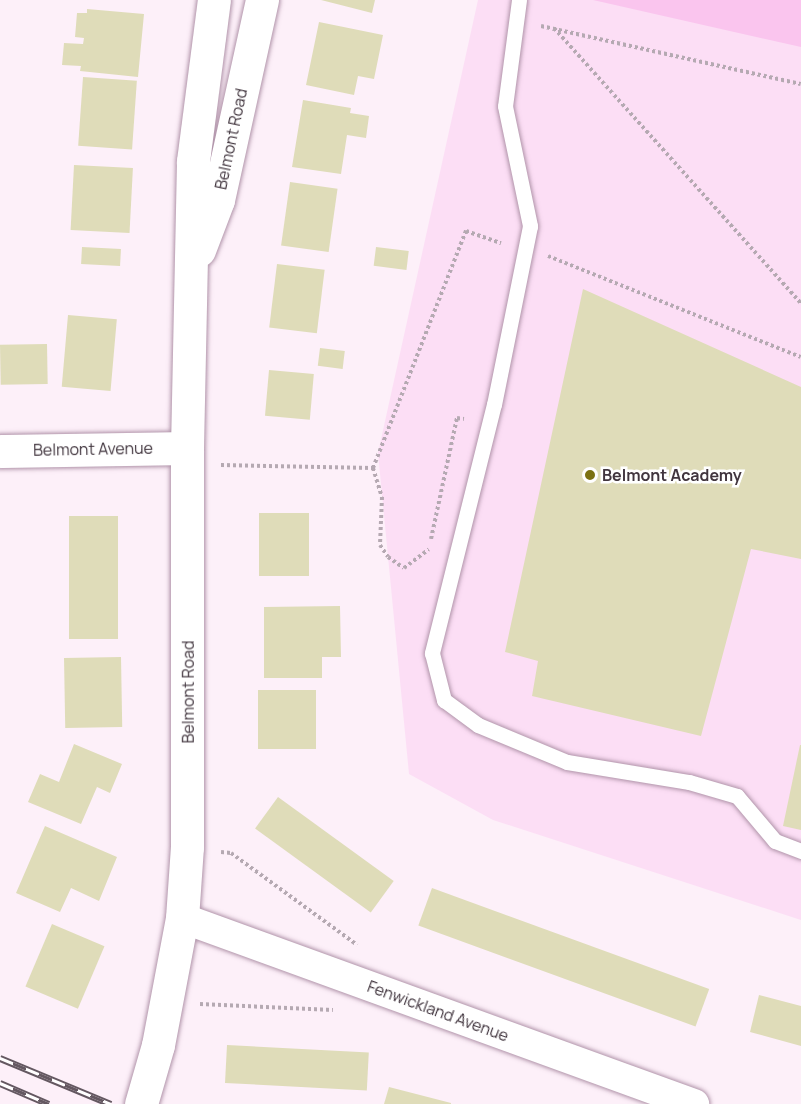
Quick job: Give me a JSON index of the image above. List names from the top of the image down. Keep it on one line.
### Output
{"streets":{"street":["Belmont Road","Belmont Avenue","Fenwickland Avenue"]},"crossings":[["Belmont Road","Belmont Avenue"],["Belmont Road","Fenwickland Avenue"]],"places":["Belmont Academy"]}
